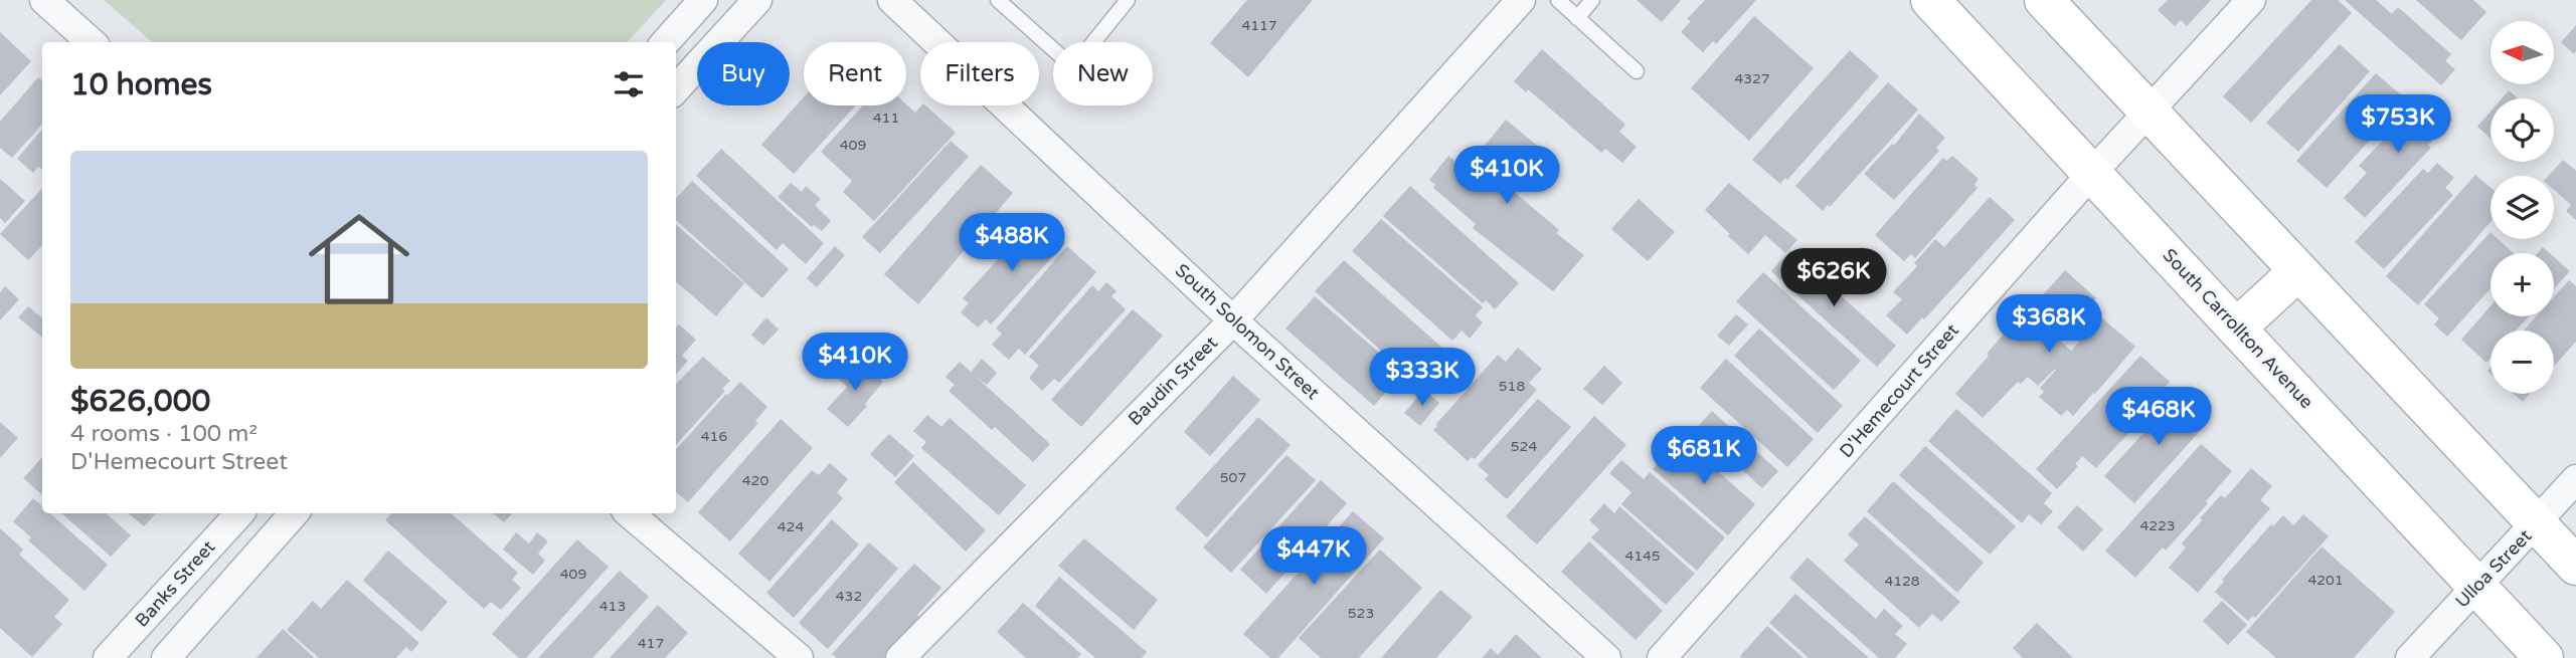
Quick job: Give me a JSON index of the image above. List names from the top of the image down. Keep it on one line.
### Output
{"streets":{"main road":["South Carrollton Avenue"],"street":["South Solomon Street","Baudin Street","D'Hemecourt Street","Ulloa Street","Banks Street"]},"crossings":[["South Carrollton Avenue","D'Hemecourt Street"],["South Carrollton Avenue","Ulloa Street"],["South Solomon Street","Baudin Street"]],"house_numbers":["4117","4327","411","409","518","416","524","507","420","4223","424","4145","409","4201","4128","432","413","523","417"],"north":"left","page":{"map_buttons":["+","−"],"chip":["Buy","Rent","Filters","New"],"heading":"10 homes","price":["$753K","$410K","$488K","$626K","$368K","$410K","$333K","$468K","$681K","$447K"],"list":[{"name":"$626,000","note":"4 rooms · 100 m² · D'Hemecourt Street"}]}}
